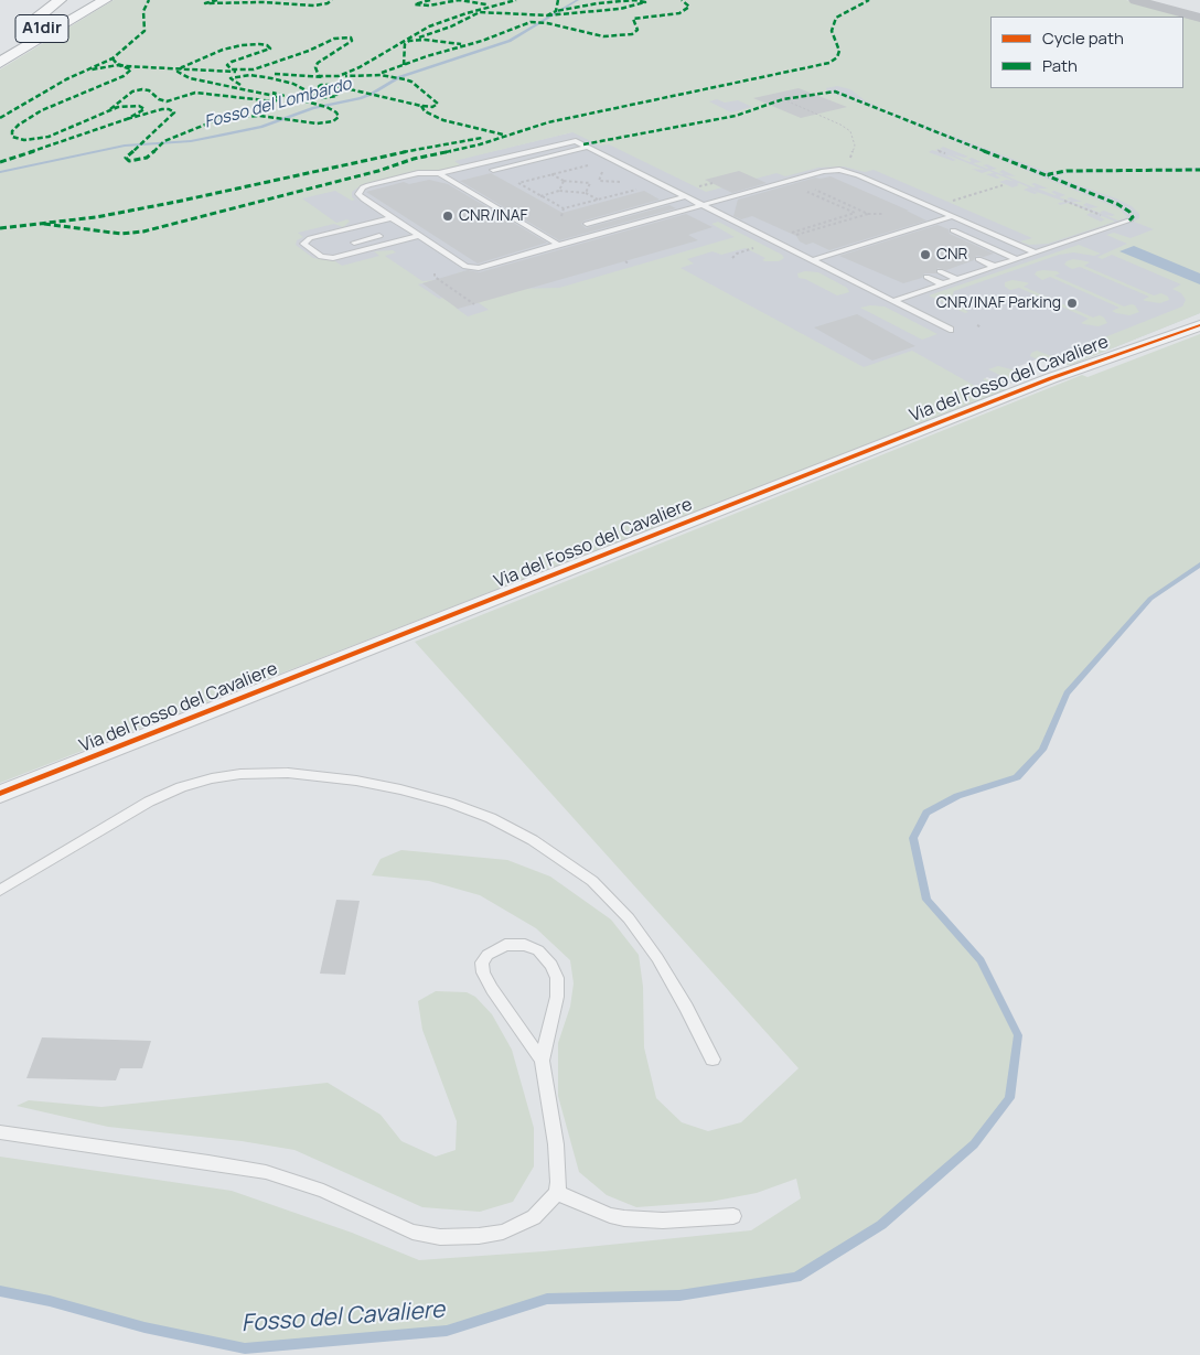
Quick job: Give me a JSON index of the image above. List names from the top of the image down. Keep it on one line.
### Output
{"streets":{"highway":["A1dir"],"street":["Via del Fosso del Cavaliere"]},"water":["Fosso del Lombardo","Fosso del Cavaliere"],"places":["CNR/INAF","CNR","CNR/INAF Parking"],"legend":["Cycle path","Path"]}
